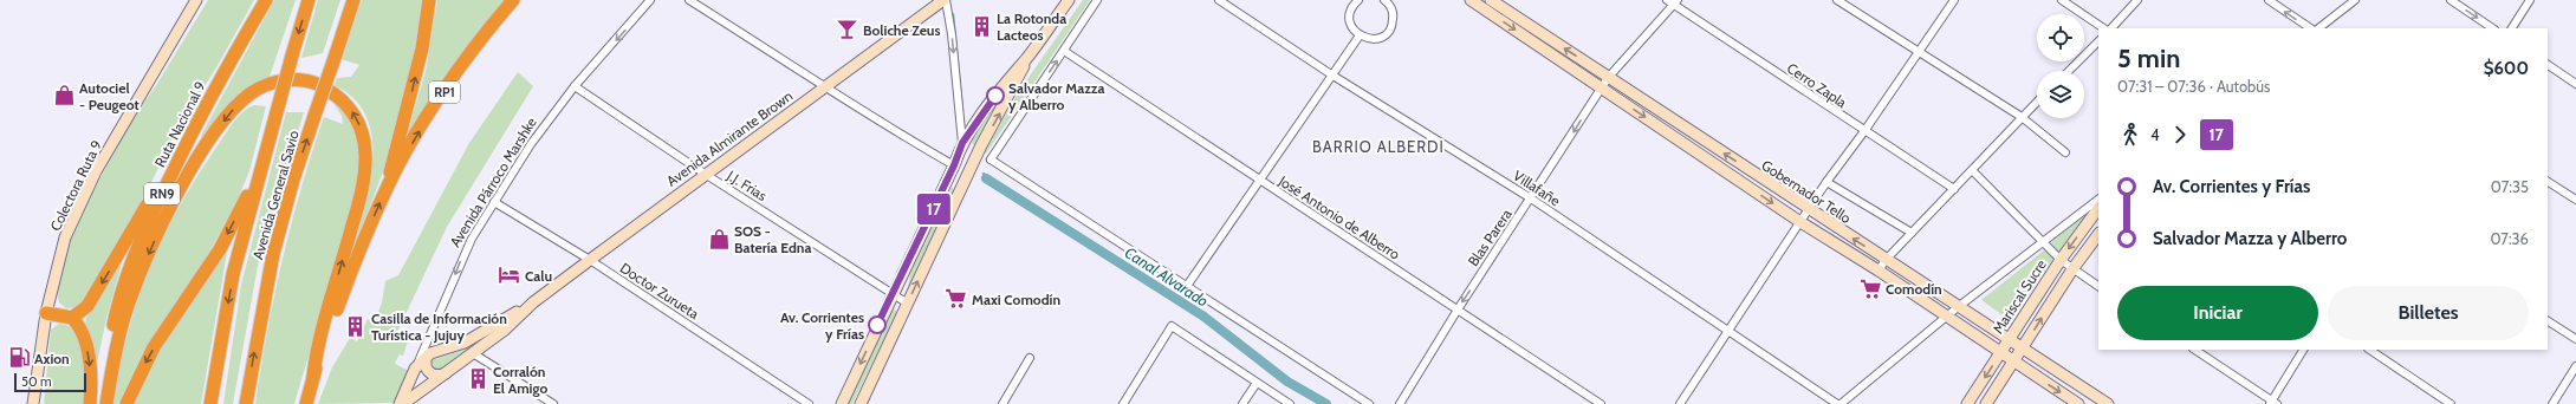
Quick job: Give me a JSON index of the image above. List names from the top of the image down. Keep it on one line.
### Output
{"streets":{"highway":["RP1","Ruta Nacional 9","RN9","Avenida General Savio"],"street":["Cerro Zapla","Avenida Almirante Brown","Avenida Párroco Marshke","Colectora Ruta 9","J.J. Frias","Villafañe","Gobernador Tello","José Antonio de Alberro","Blas Parera","Doctor Zurueta","Mariscal Sucre"]},"crossings":[["Cerro Zapla","Blas Parera"],["Avenida Almirante Brown","J.J. Frias"],["Avenida Almirante Brown","Doctor Zurueta"],["Avenida Párroco Marshke","J.J. Frias"],["Avenida Párroco Marshke","Doctor Zurueta"],["Villafañe","Blas Parera"],["Gobernador Tello","Blas Parera"],["Gobernador Tello","Mariscal Sucre"],["José Antonio de Alberro","Blas Parera"]],"one_way":["Avenida Párroco Marshke","Blas Parera"],"districts":["BARRIO ALBERDI"],"water":["Canal Alvarado"],"places":{"building":["La Rotonda Lacteos","Casilla de Información Turística - Jujuy","Corralón El Amigo"],"bar":["Boliche Zeus"],"shop":["Autociel - Peugeot","SOS - Batería Edna"],"other":["Salvador Mazza y Alberro","Av. Corrientes y Frías"],"hotel":["Calu"],"supermarket":["Comodín","Maxi Comodín"],"fuel station":["Axion"]},"lines":["bus line 17"],"scale_bar":"50 m","page":{"on_map":"17","heading":["5 min","07:31 – 07:36 · Autobús","$600"],"legs":["4","17"],"list":[{"name":"Av. Corrientes y Frías","value":"07:35"},{"name":"Salvador Mazza y Alberro","value":"07:36"}],"buttons":["Iniciar","Billetes"],"scale":"50 m"}}
